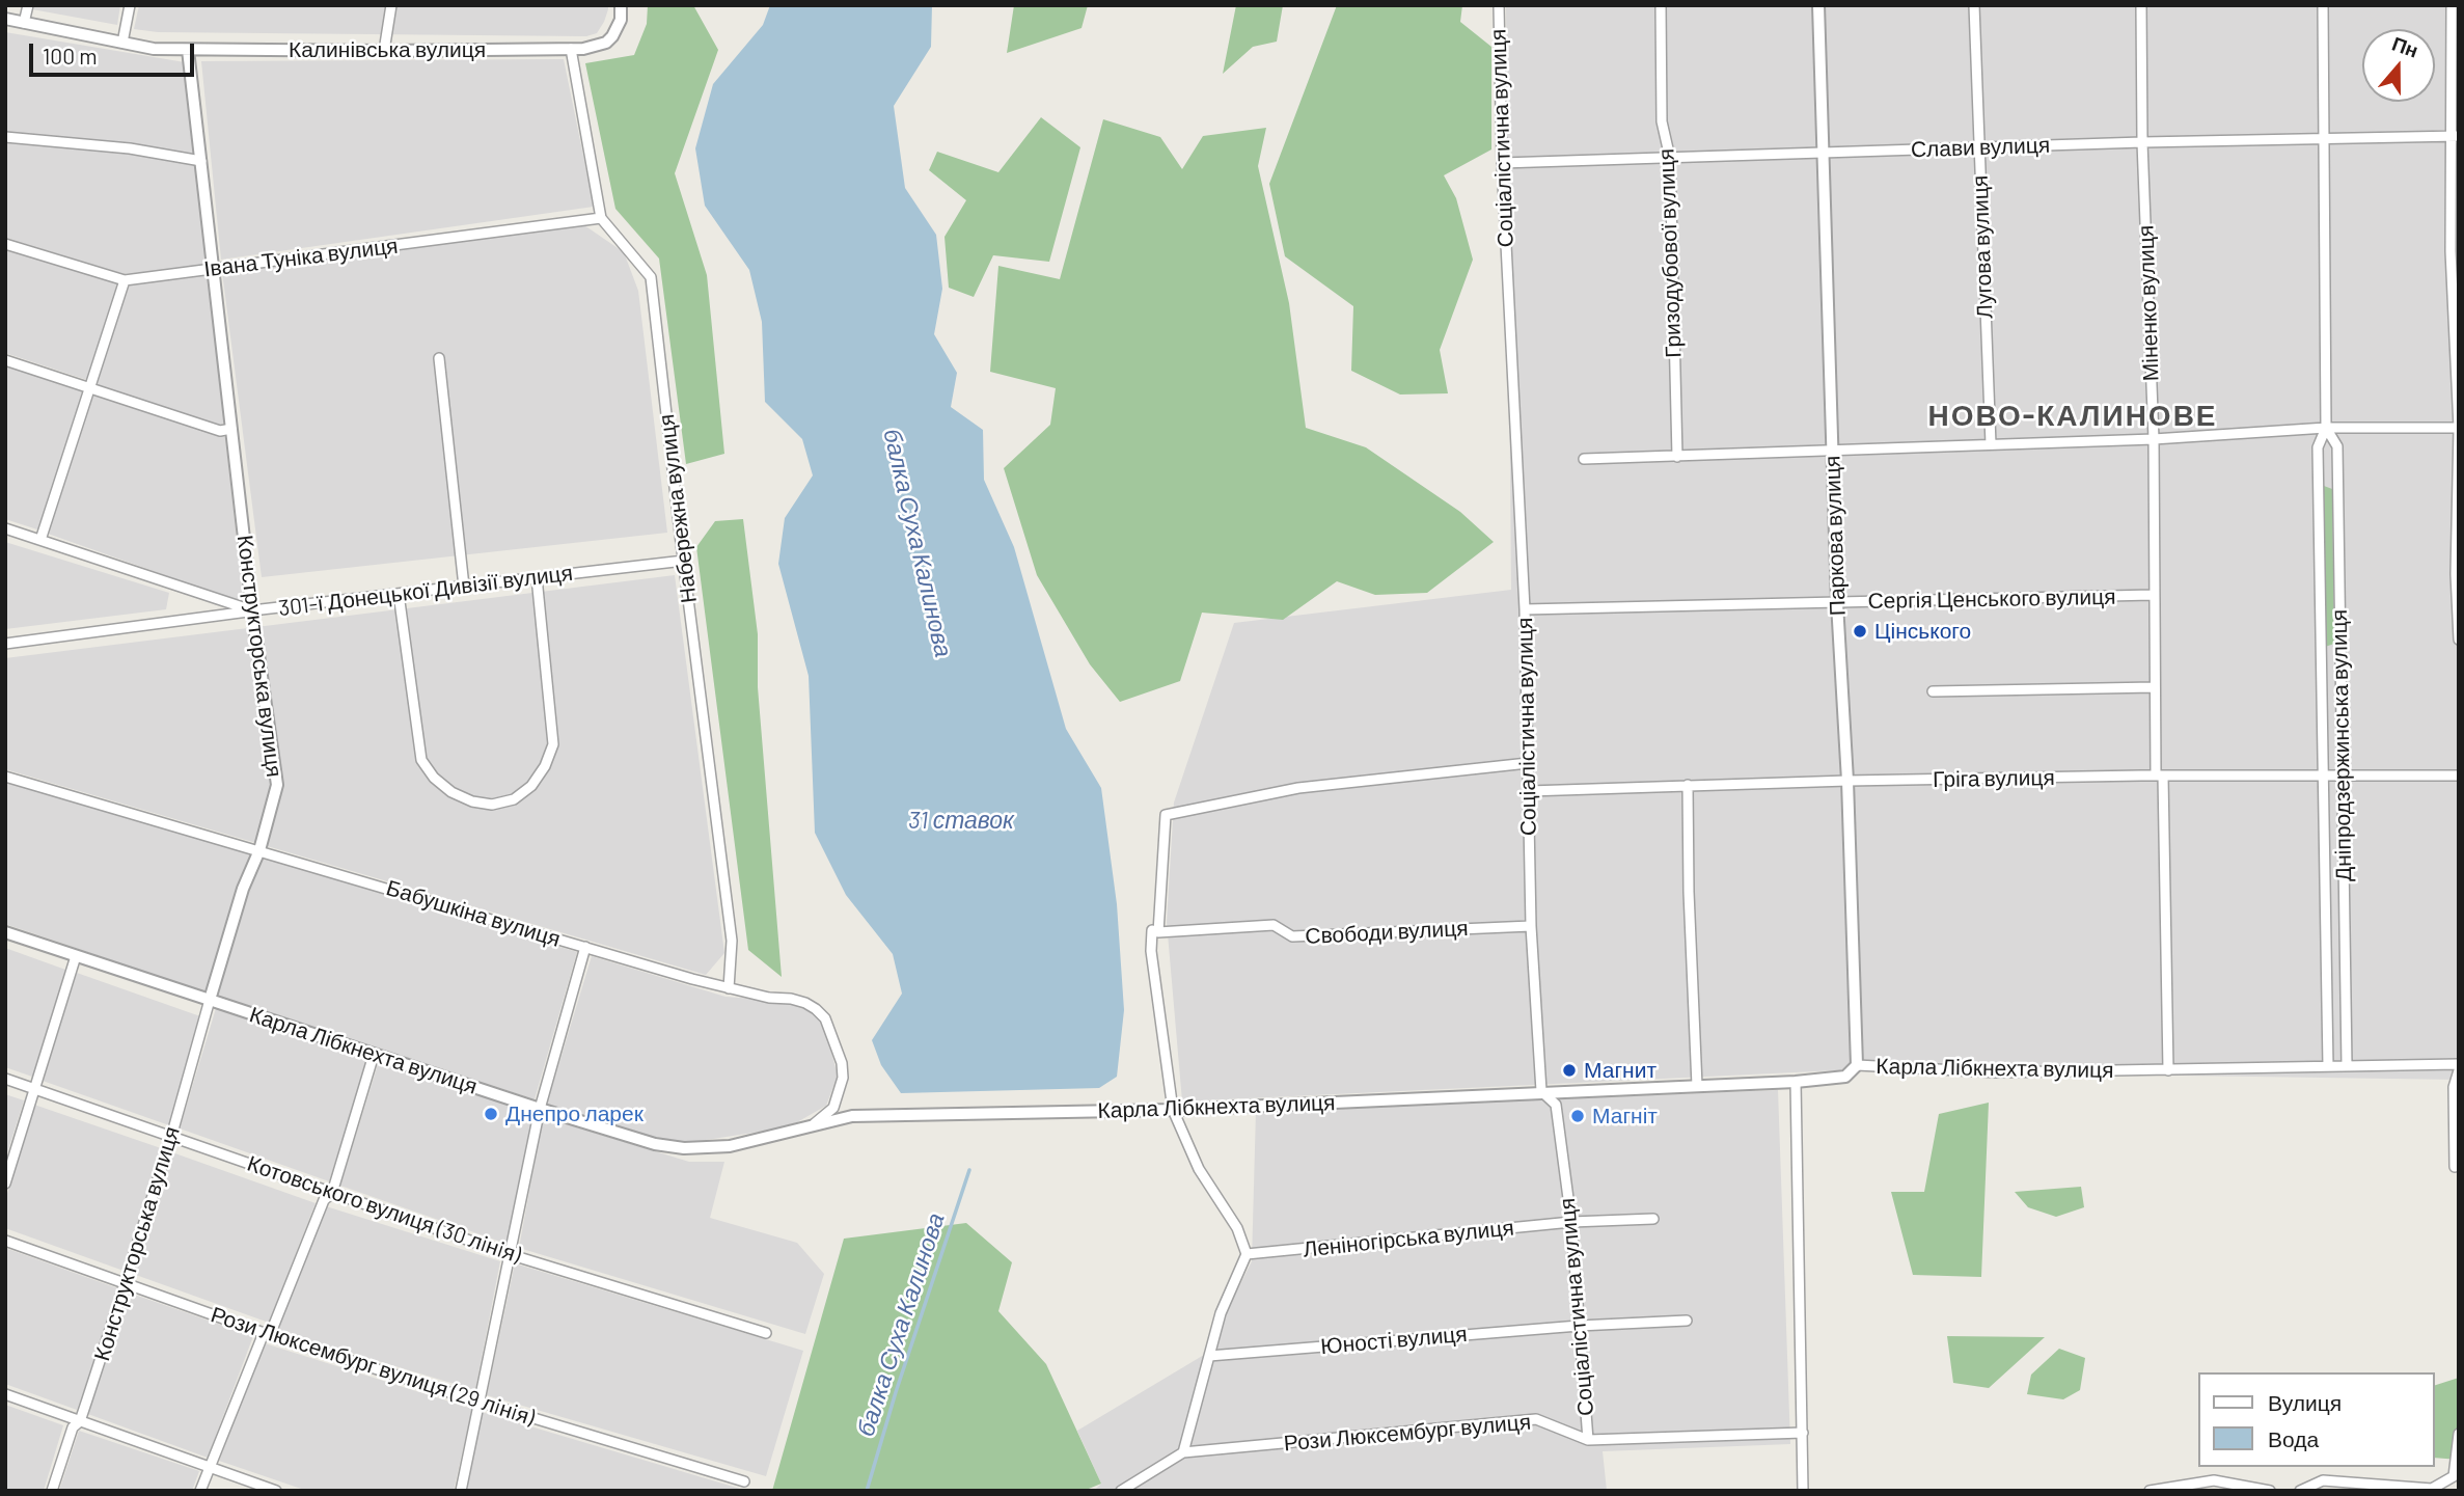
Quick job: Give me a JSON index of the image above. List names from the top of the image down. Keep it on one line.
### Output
{"streets":{"street":["Калинівська вулиця","Соціалістична вулиця","Слави вулиця","Лугова вулиця","Гризодубової вулиця","Івана Туніка вулиця","Міненко вулиця","Набережна вулиця","Паркова вулиця","301-ї Донецької Дивізії вулиця","Сергія Ценського вулиця","Конструкторська вулиця","Дніпродзержинська вулиця","Гріга вулиця","Бабушкіна вулиця","Свободи вулиця","Карла Лібкнехта вулиця","Котовського вулиця (30 лiнiя)","Леніногірська вулиця","Юності вулиця","Рози Люксембург вулиця (29 лiнiя)","Рози Люксембург вулиця"]},"crossings":[["Калинівська вулиця","Конструкторська вулиця"],["Соціалістична вулиця","Слави вулиця"],["Соціалістична вулиця","Сергія Ценського вулиця"],["Соціалістична вулиця","Гріга вулиця"],["Соціалістична вулиця","Свободи вулиця"],["Соціалістична вулиця","Карла Лібкнехта вулиця"],["Соціалістична вулиця","Леніногірська вулиця"],["Соціалістична вулиця","Юності вулиця"],["Соціалістична вулиця","Рози Люксембург вулиця"],["Слави вулиця","Лугова вулиця"],["Слави вулиця","Гризодубової вулиця"],["Слави вулиця","Міненко вулиця"],["Слави вулиця","Паркова вулиця"],["Слави вулиця","Дніпродзержинська вулиця"],["Івана Туніка вулиця","Набережна вулиця"],["Івана Туніка вулиця","Конструкторська вулиця"],["Міненко вулиця","Сергія Ценського вулиця"],["Міненко вулиця","Гріга вулиця"],["Міненко вулиця","Карла Лібкнехта вулиця"],["Набережна вулиця","301-ї Донецької Дивізії вулиця"],["Набережна вулиця","Бабушкіна вулиця"],["Паркова вулиця","Сергія Ценського вулиця"],["Паркова вулиця","Гріга вулиця"],["Паркова вулиця","Карла Лібкнехта вулиця"],["301-ї Донецької Дивізії вулиця","Конструкторська вулиця"],["Конструкторська вулиця","Бабушкіна вулиця"],["Конструкторська вулиця","Карла Лібкнехта вулиця"],["Конструкторська вулиця","Котовського вулиця (30 лiнiя)"],["Конструкторська вулиця","Рози Люксембург вулиця (29 лiнiя)"],["Дніпродзержинська вулиця","Гріга вулиця"],["Дніпродзержинська вулиця","Карла Лібкнехта вулиця"],["Бабушкіна вулиця","Карла Лібкнехта вулиця"]],"districts":["НОВО-КАЛИНОВЕ"],"water":["балка Суха Калинова","31 ставок"],"places":["Цінського","Магнит","Днепро ларек","Магніт"],"legend":["Вулиця","Вода"],"scale_bar":"100 m","north":"top"}
